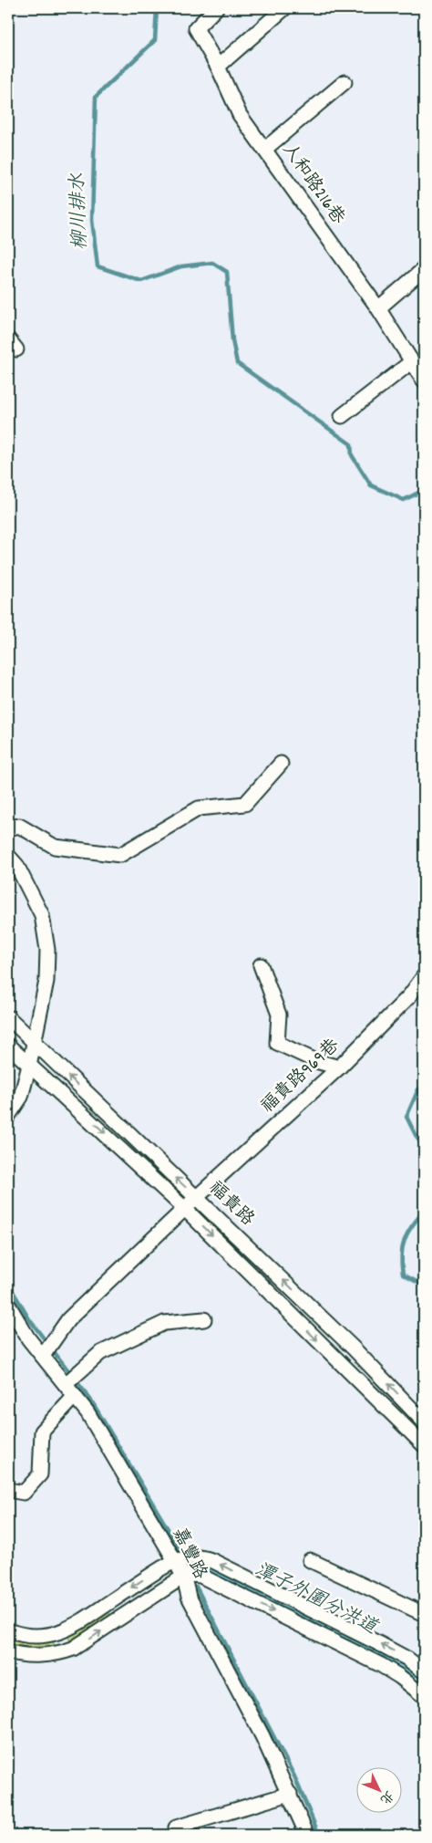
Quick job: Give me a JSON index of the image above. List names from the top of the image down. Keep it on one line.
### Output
{"streets":{"street":["人和路216巷","福貴路969巷","福貴路","嘉豐路"]},"crossings":[["福貴路969巷","福貴路"],["福貴路969巷","嘉豐路"]],"water":["柳川排水","潭子外圍分洪道"],"north":"bottom right"}
